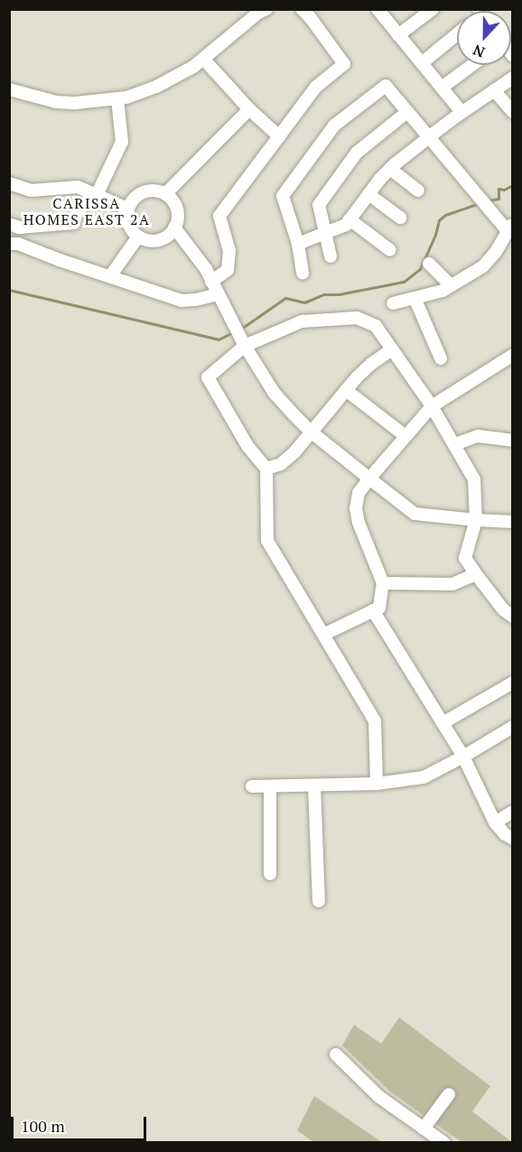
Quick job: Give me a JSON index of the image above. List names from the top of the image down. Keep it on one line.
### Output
{"districts":["CARISSA HOMES EAST 2A"],"scale_bar":"100 m","north":"bottom"}
